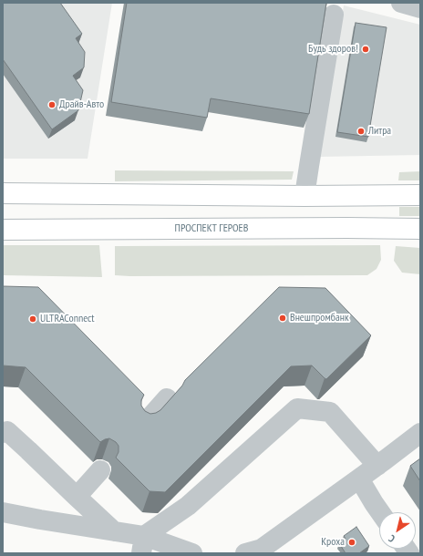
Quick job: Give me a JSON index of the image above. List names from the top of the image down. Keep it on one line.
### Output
{"streets":{"main road":["ПРОСПЕКТ ГЕРОЕВ"]},"places":["Будь здоров!","Драйв-Авто","Литра","Внешпромбанк","ULTRAConnect","Кроха"],"north":"bottom left"}
